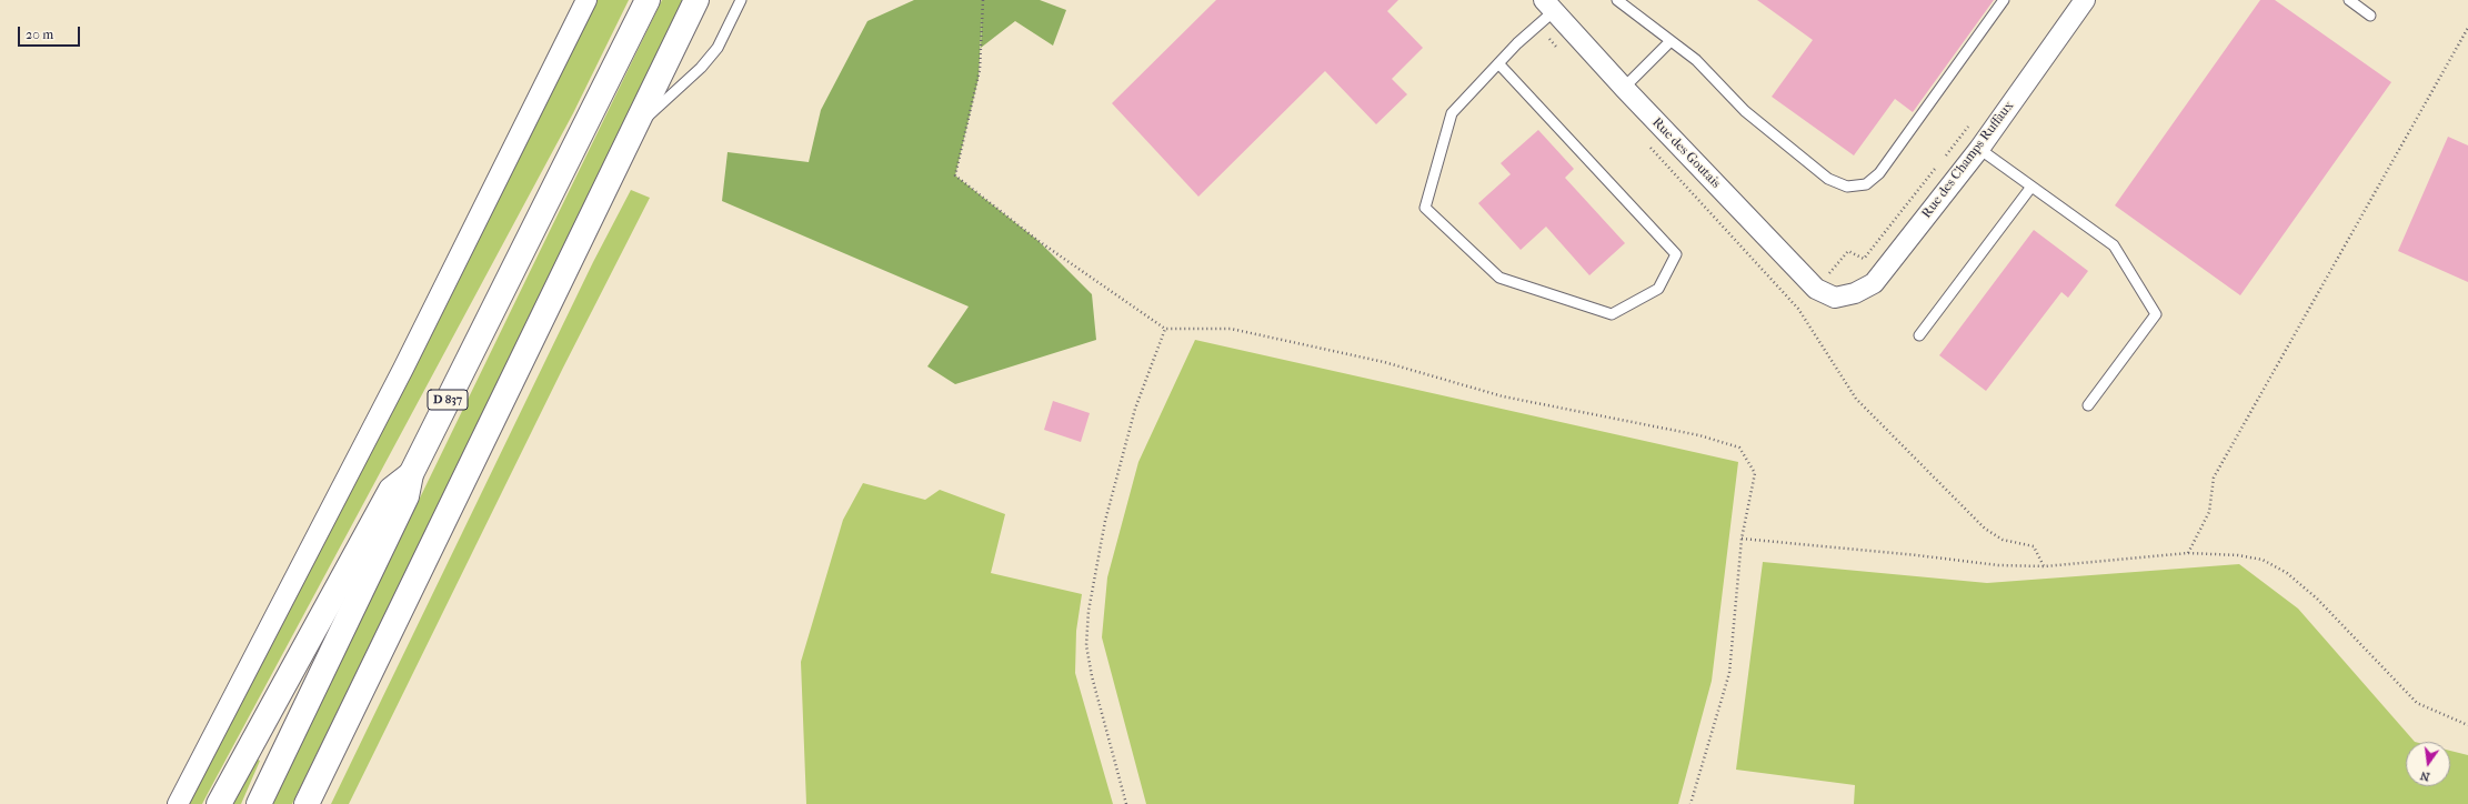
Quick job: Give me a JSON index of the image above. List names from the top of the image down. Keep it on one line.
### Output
{"streets":{"main road":["D 837"],"street":["Rue des Goutais","Rue des Champs Ruffaux"]},"crossings":[["Rue des Goutais","Rue des Champs Ruffaux"]],"scale_bar":"20 m","north":"bottom"}
